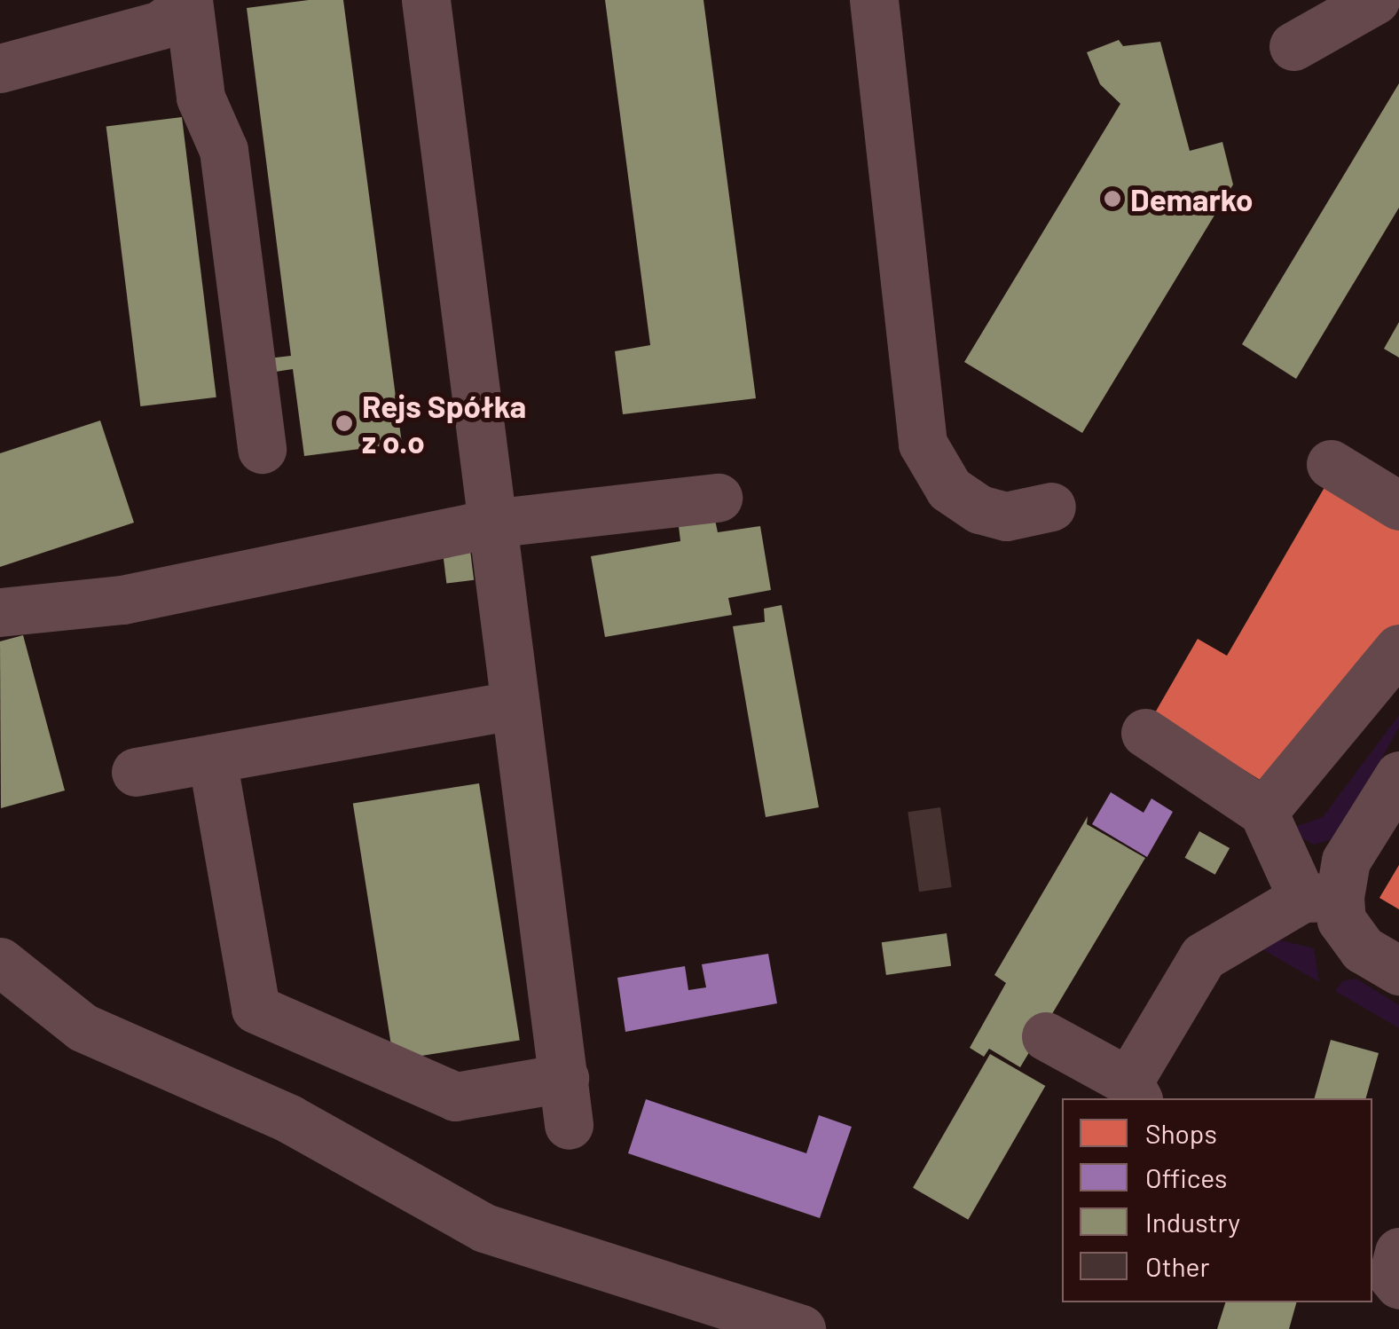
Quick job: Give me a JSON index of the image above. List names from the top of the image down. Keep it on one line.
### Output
{"places":["Demarko","Rejs Spółka z o.o"],"legend":["Shops","Offices","Industry","Other"]}
